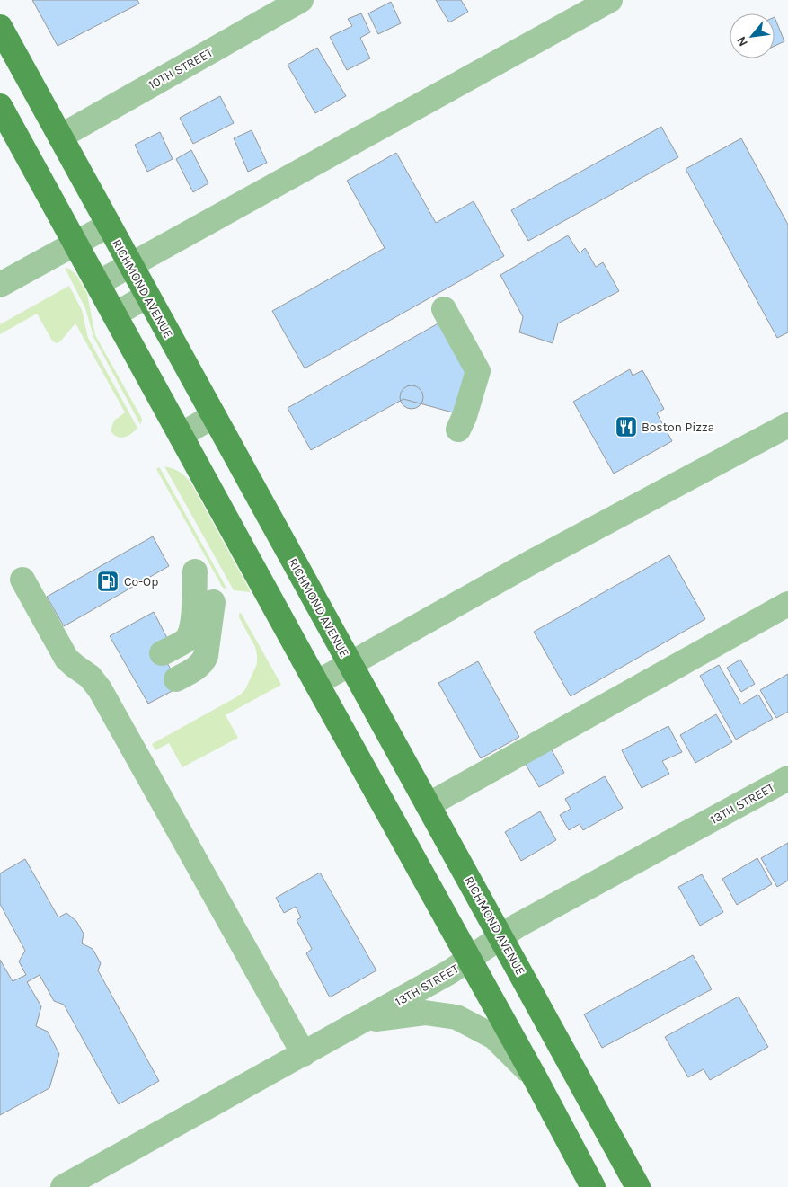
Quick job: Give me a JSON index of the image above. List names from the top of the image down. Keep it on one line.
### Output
{"streets":{"main road":["RICHMOND AVENUE"],"street":["10TH STREET","13TH STREET"]},"crossings":[["10TH STREET","RICHMOND AVENUE"],["RICHMOND AVENUE","13TH STREET"]],"places":{"restaurant":["Boston Pizza"],"fuel station":["Co-Op"]},"north":"bottom left"}
